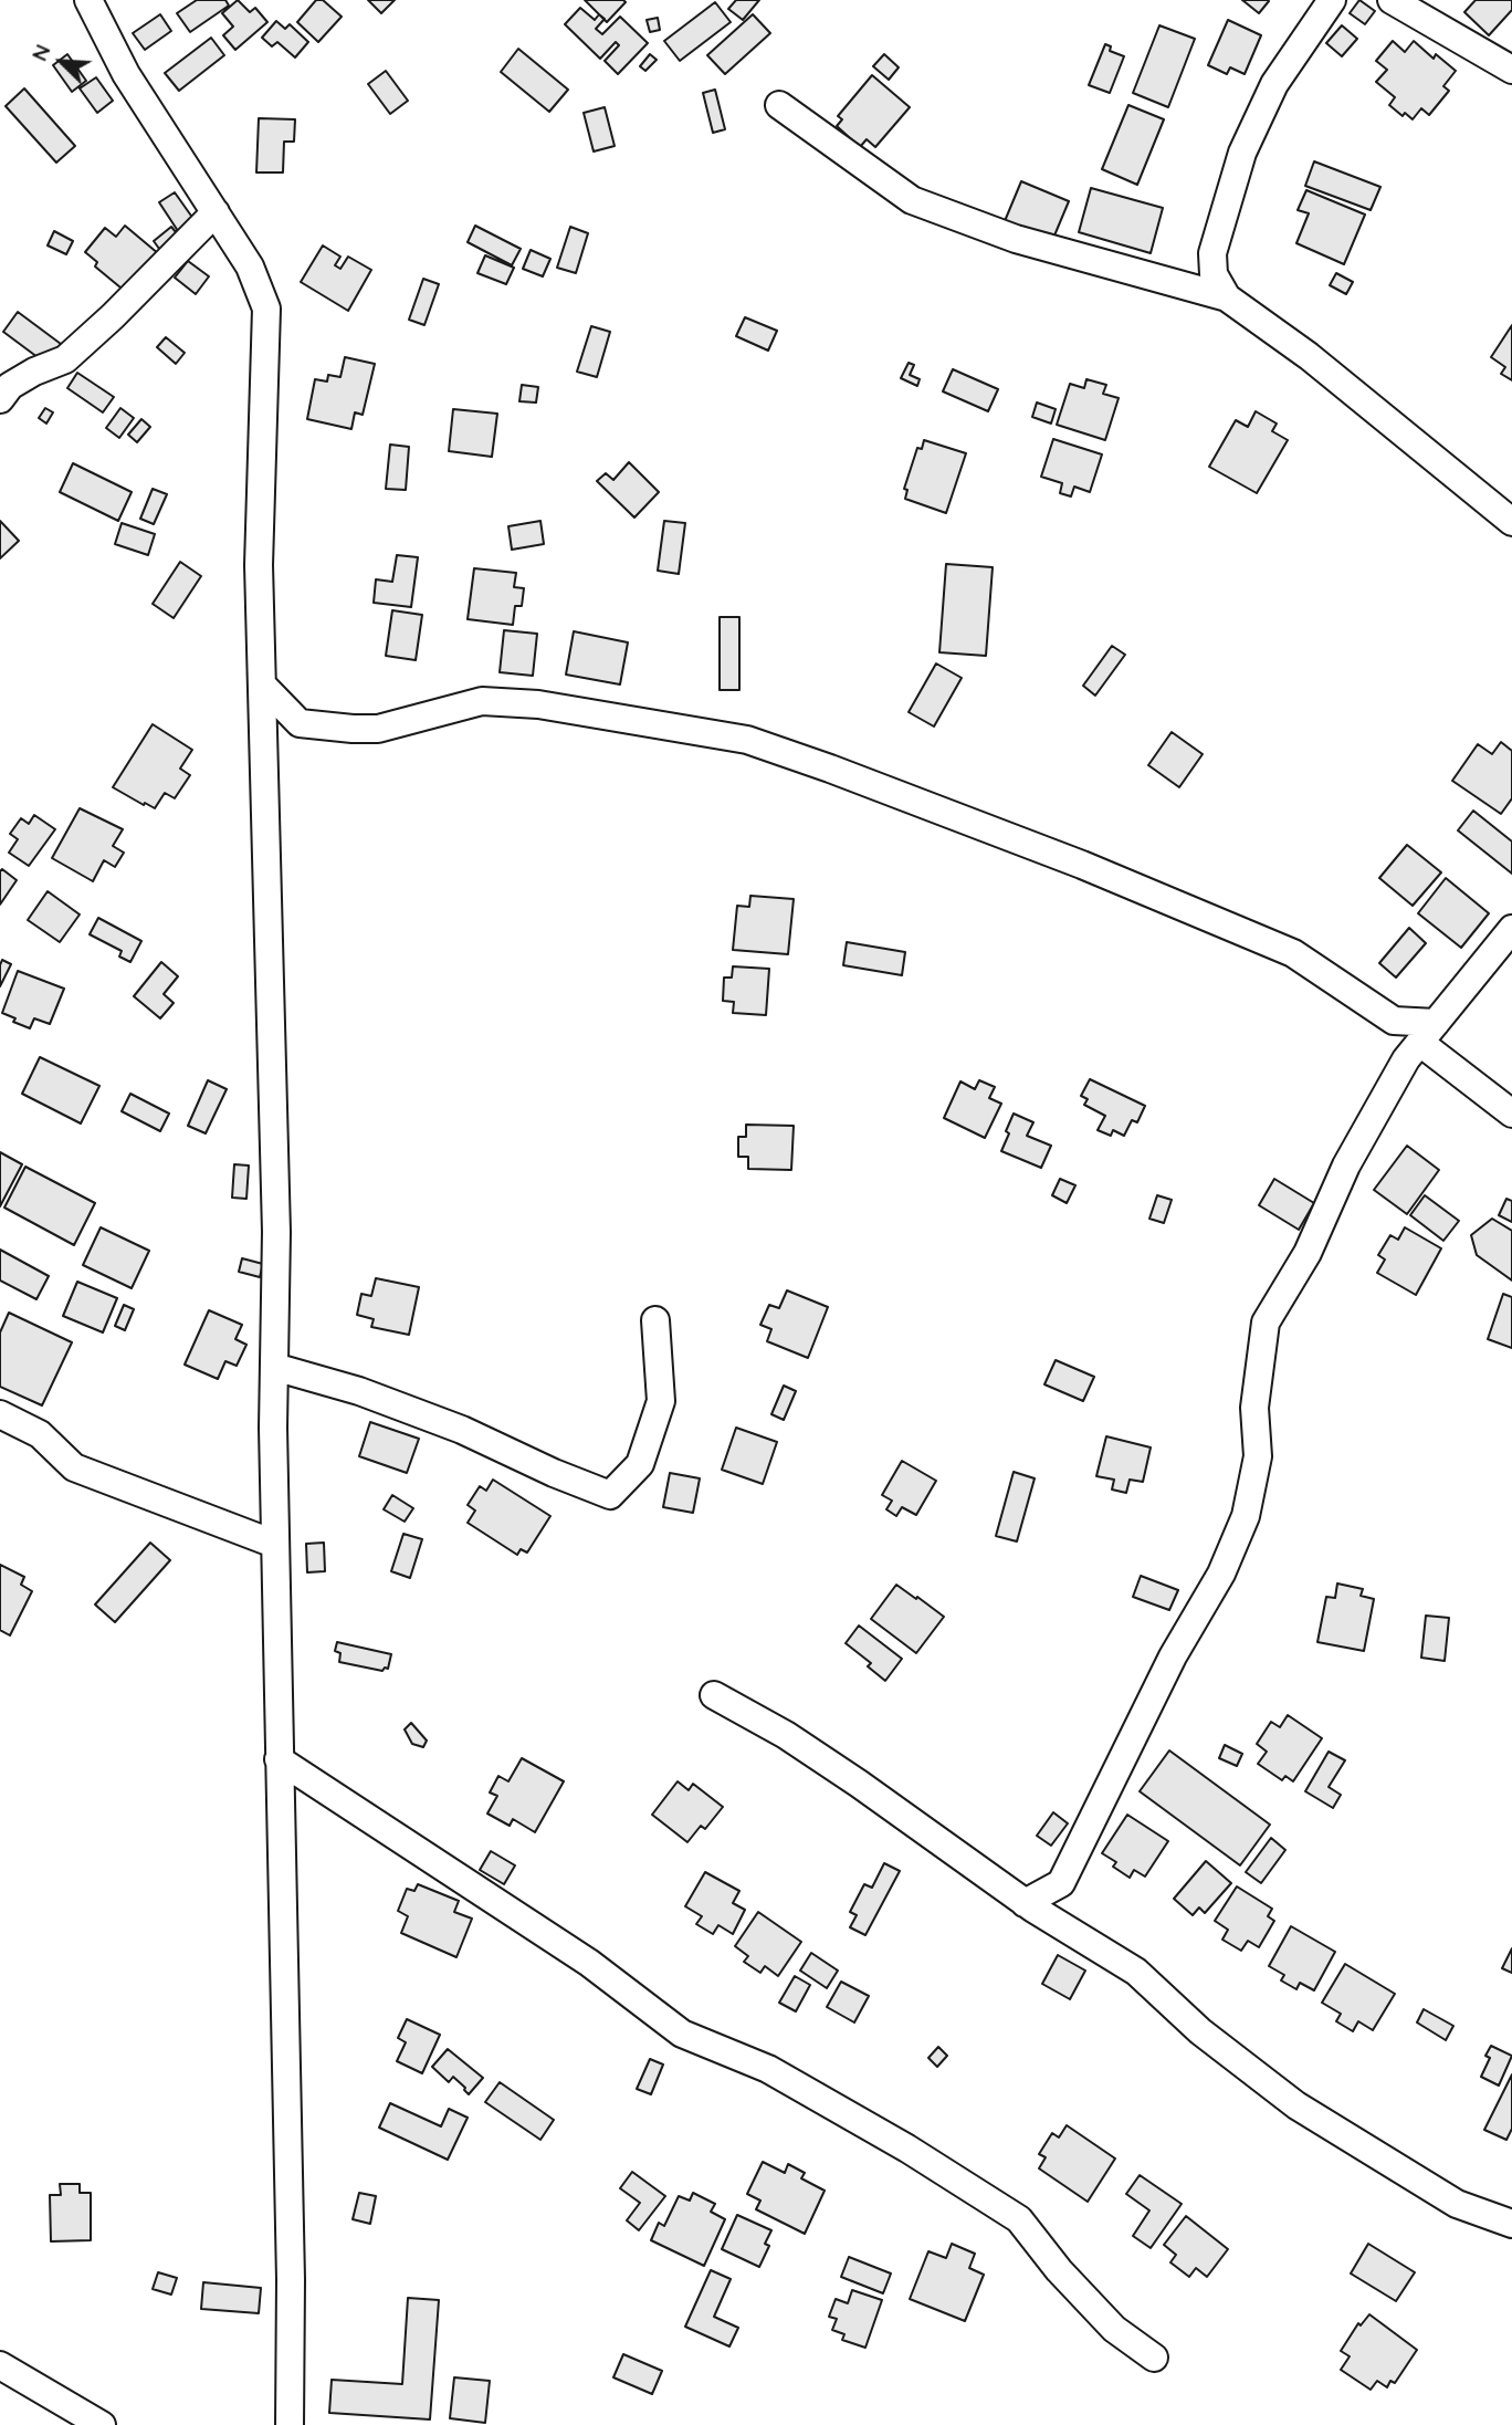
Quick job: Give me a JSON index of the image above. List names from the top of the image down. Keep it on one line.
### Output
{"north":"top left"}
